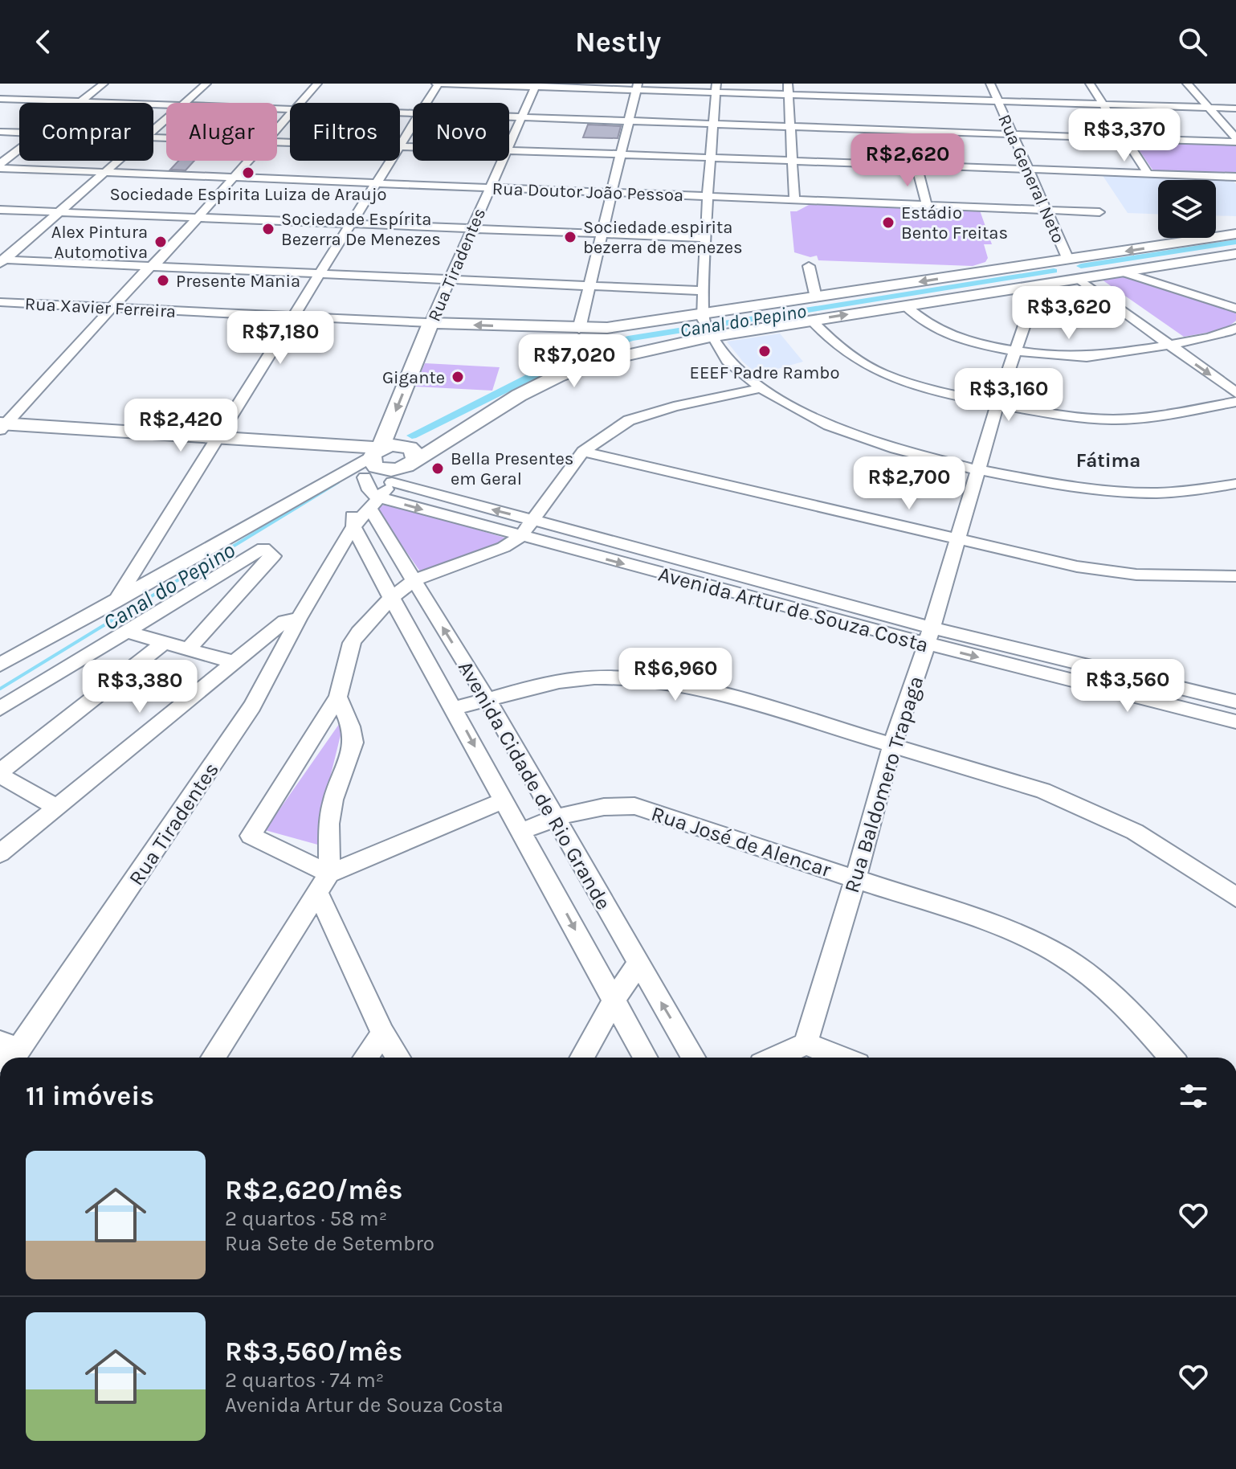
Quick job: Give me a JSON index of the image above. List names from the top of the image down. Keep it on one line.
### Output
{"streets":{"main road":["Rua Tiradentes","Rua Xavier Ferreira"],"street":["Rua General Neto","Rua Doutor João Pessoa","Avenida Artur de Souza Costa","Rua Baldomero Trapaga","Avenida Cidade de Rio Grande","Rua José de Alencar"]},"crossings":[["Rua General Neto","Rua Doutor João Pessoa"],["Rua General Neto","Rua Xavier Ferreira"],["Rua Doutor João Pessoa","Rua Tiradentes"],["Rua Tiradentes","Rua Xavier Ferreira"],["Rua Tiradentes","Avenida Artur de Souza Costa"],["Rua Tiradentes","Avenida Cidade de Rio Grande"],["Avenida Artur de Souza Costa","Rua Baldomero Trapaga"],["Avenida Artur de Souza Costa","Avenida Cidade de Rio Grande"],["Rua Baldomero Trapaga","Rua José de Alencar"],["Avenida Cidade de Rio Grande","Rua José de Alencar"]],"districts":["Fátima"],"water":["Canal do Pepino"],"places":["Sociedade Espirita Luiza de Araujo","Estádio Bento Freitas","Sociedade Espírita Bezerra De Menezes","Sociedade espirita bezerra de menezes","Alex Pintura Automotiva","Presente Mania","EEEF Padre Rambo","Gigante","Bella Presentes em Geral"],"page":{"header":"Nestly","chip":["Comprar","Alugar","Filtros","Novo"],"price":["R$3,370","R$2,620","R$3,620","R$7,180","R$7,020","R$3,160","R$2,420","R$2,700","R$6,960","R$3,560","R$3,380"],"heading":"11 imóveis","list":[{"name":"R$2,620/mês","note":"2 quartos · 58 m² · Rua Sete de Setembro"},{"name":"R$3,560/mês","note":"2 quartos · 74 m² · Avenida Artur de Souza Costa"}]}}
